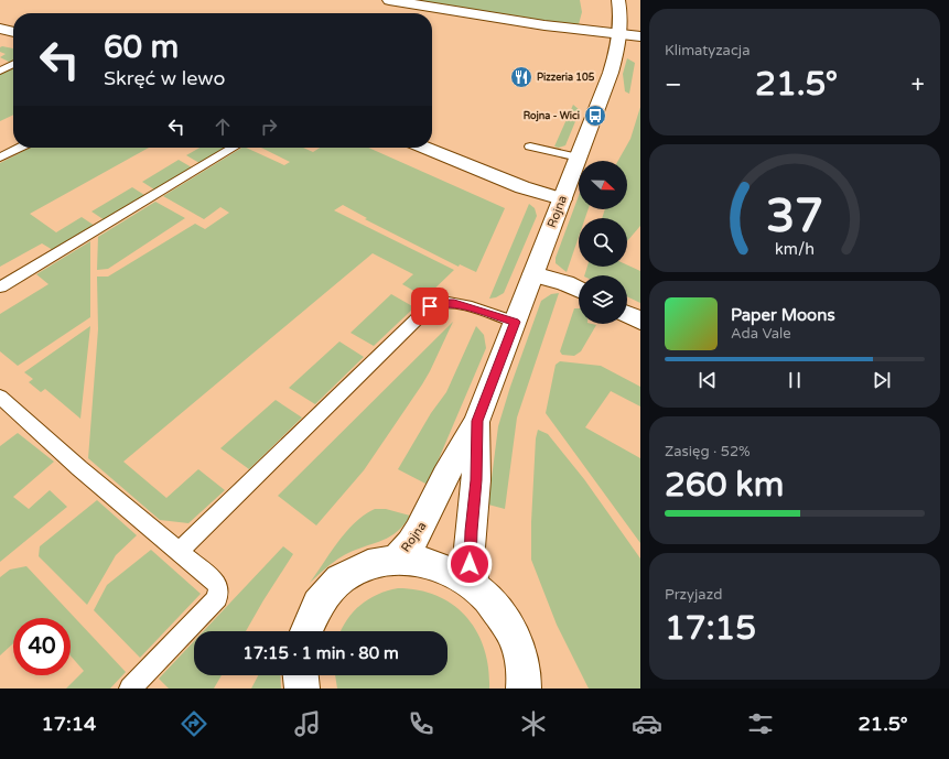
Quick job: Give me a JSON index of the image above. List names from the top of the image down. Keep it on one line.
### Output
{"streets":{"street":["Rojna"]},"places":{"restaurant":["Pizzeria 105"],"bus stop":["Rojna - Wici"]},"north":"right","page":{"tile":["Klimatyzacja",["Zasięg · 52%","260 km"],["Przyjazd","17:15"]],"turn":["60 m","Skręć w lewo"],"heat":["−","21.5°","+"],"song":["Paper Moons","Ada Vale"],"limit":"40","trip":"17:15 · 1 min · 80 m","tabs":["17:14","21.5°"],"gauge":["37","km/h"]}}
